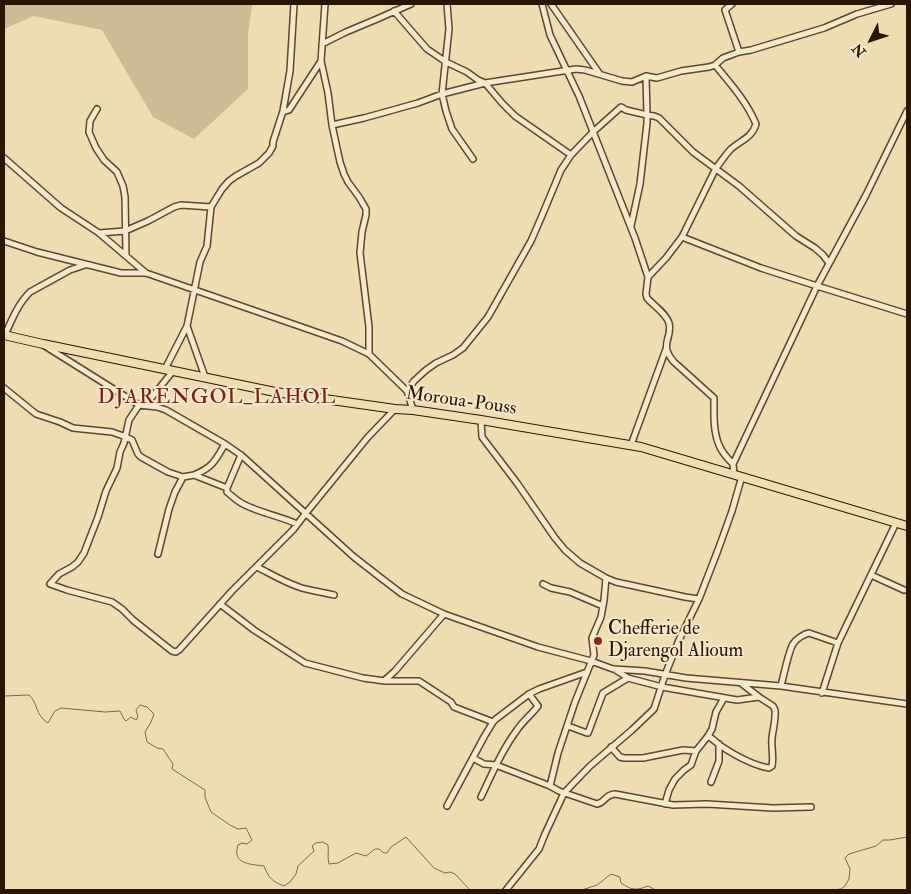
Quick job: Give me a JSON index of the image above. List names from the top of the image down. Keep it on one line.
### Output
{"streets":{"main road":["Moroua-Pouss"]},"districts":["DJARENGOL_LAHOL"],"places":["Chefferie de Djarengol Alioum"],"north":"bottom left"}
